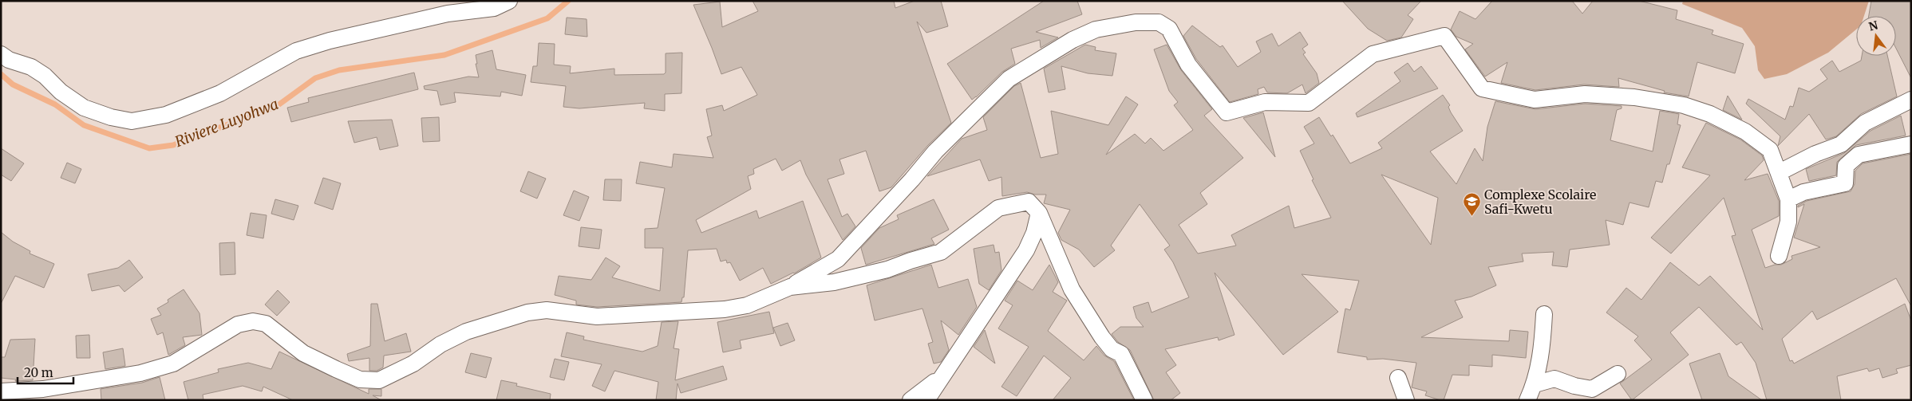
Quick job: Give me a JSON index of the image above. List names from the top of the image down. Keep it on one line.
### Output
{"water":["Riviere Luyohwa"],"places":{"school or university":["Complexe Scolaire Safi-Kwetu"]},"scale_bar":"20 m","north":"top"}
